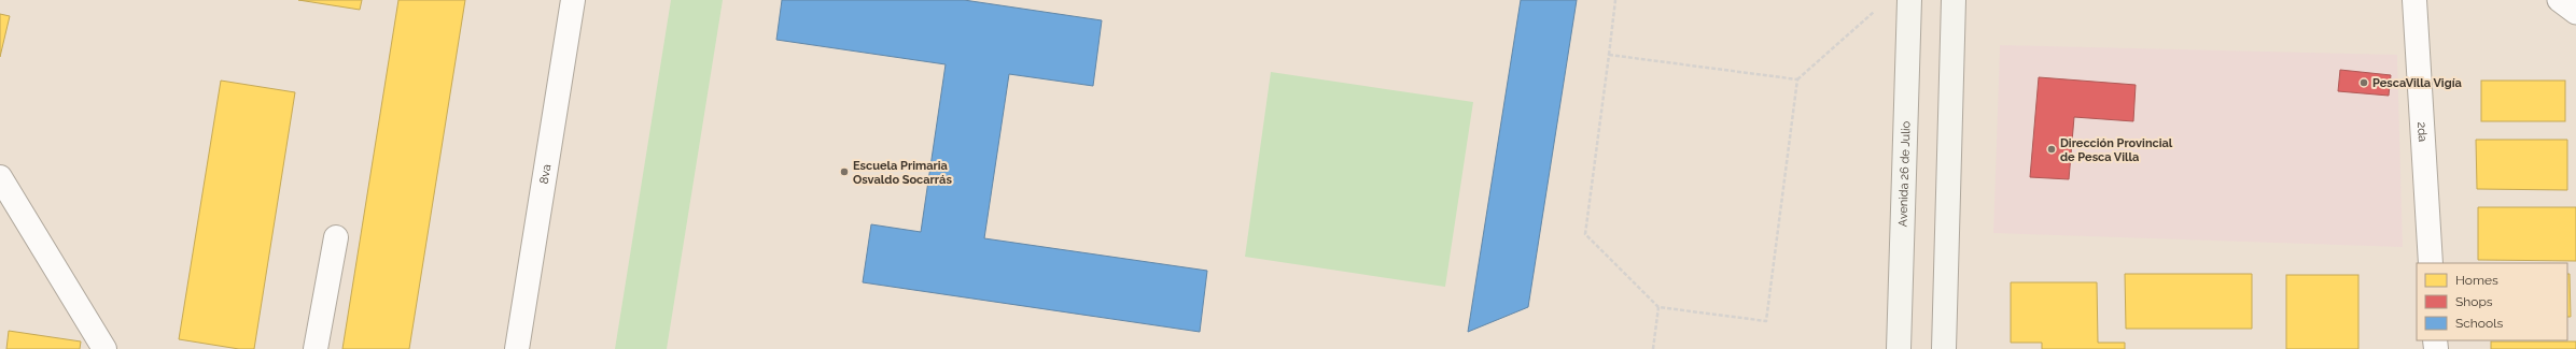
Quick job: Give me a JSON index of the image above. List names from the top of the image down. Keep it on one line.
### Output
{"streets":{"main road":["Avenida 26 de Julio"],"street":["2da","8va"]},"places":["PescaVilla Vigía","Dirección Provincial de Pesca Villa","Escuela Primaria Osvaldo Socarrás"],"legend":["Homes","Shops","Schools"]}
